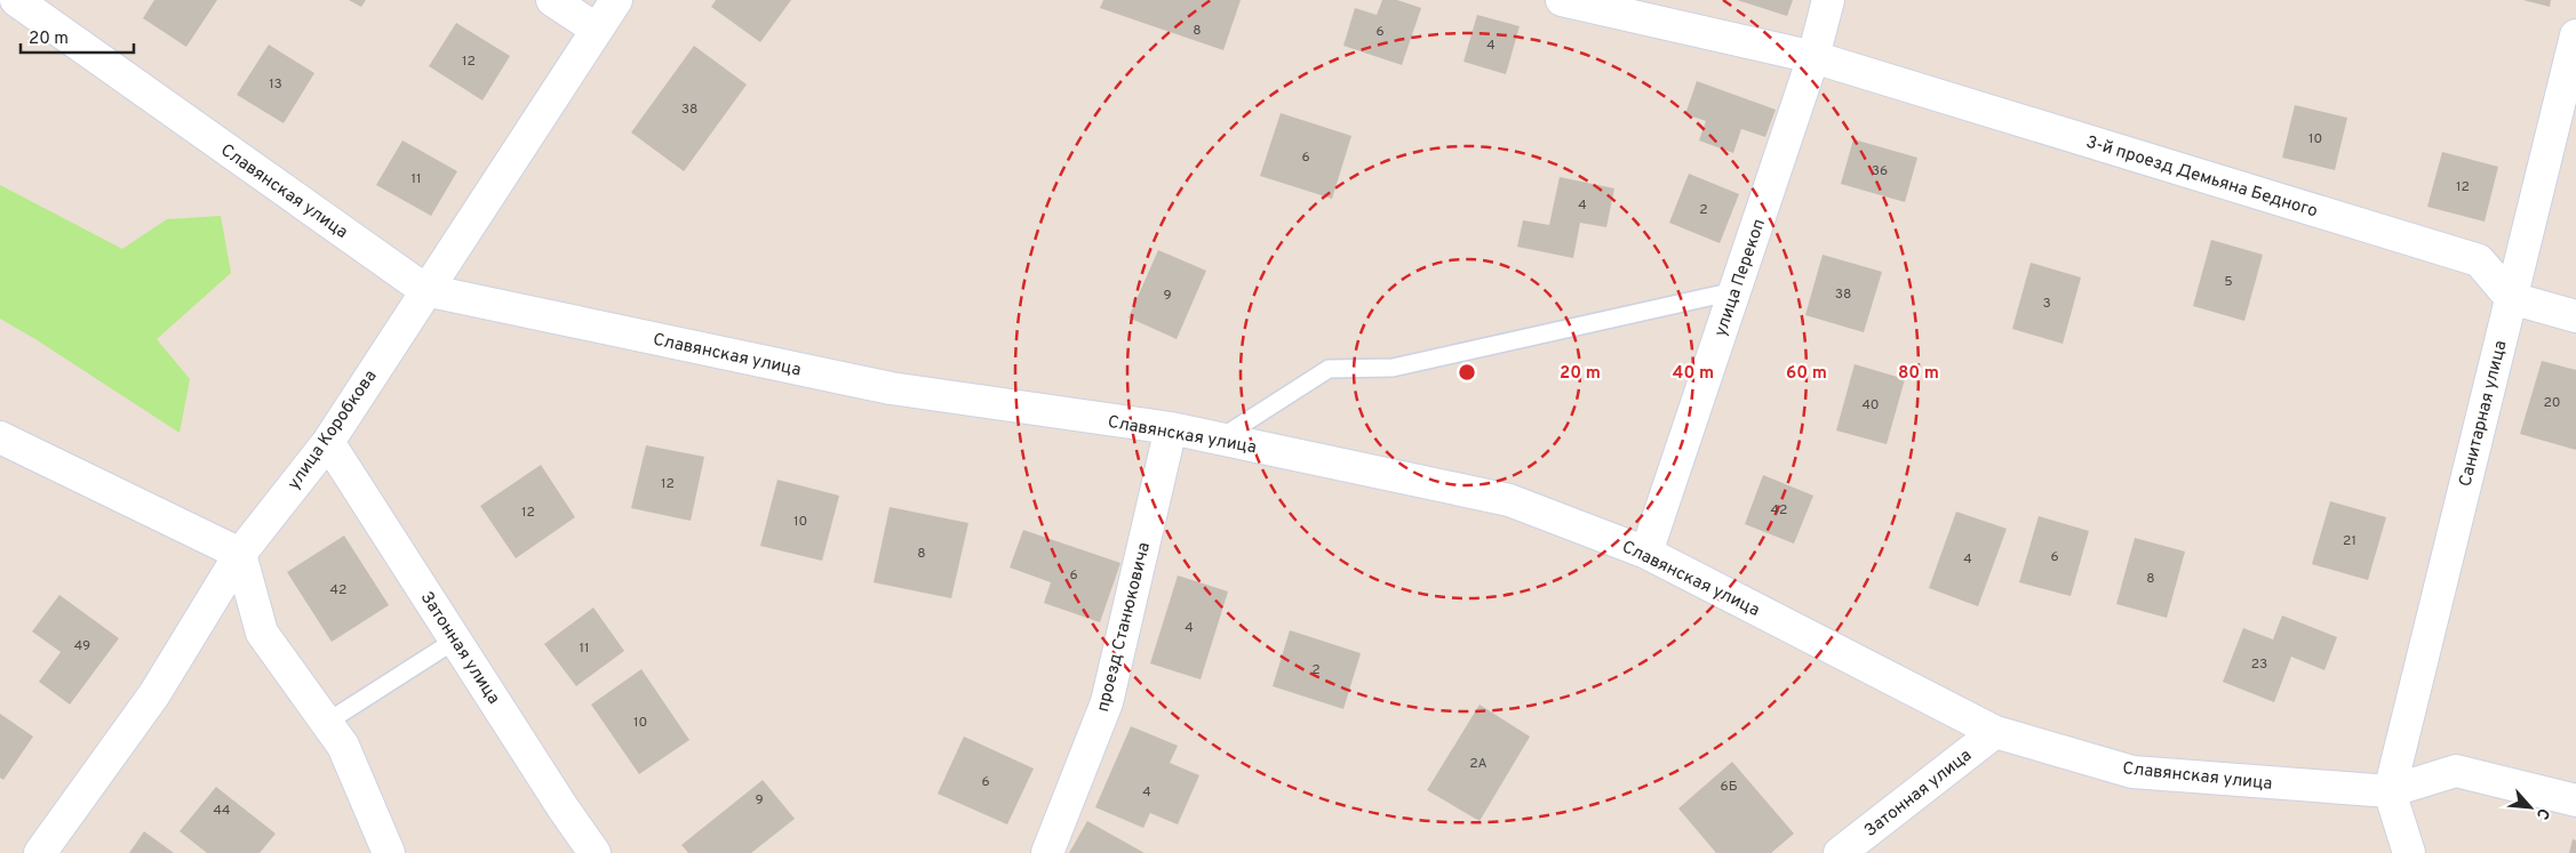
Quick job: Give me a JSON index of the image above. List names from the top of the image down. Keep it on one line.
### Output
{"streets":{"street":["3-й проезд Демьяна Бедного","Славянская улица","улица Перекоп","Санитарная улица","улица Коробкова","проезд Станюковича","Затонная улица"]},"crossings":[["3-й проезд Демьяна Бедного","улица Перекоп"],["3-й проезд Демьяна Бедного","Санитарная улица"],["Славянская улица","улица Перекоп"],["Славянская улица","Санитарная улица"],["Славянская улица","улица Коробкова"],["Славянская улица","проезд Станюковича"],["Славянская улица","Затонная улица"],["улица Коробкова","Затонная улица"]],"house_numbers":["8","6","4","12","13","38","10","6","36","11","12","4","2","5","38","9","3","20","40","12","42","12","10","21","8","6","4","6","8","42","4","49","11","23","2","10","2А","6","6Б","4","9","44"],"scale_bar":"20 m","north":"bottom right","rings":["20 m","40 m","60 m","80 m"]}
